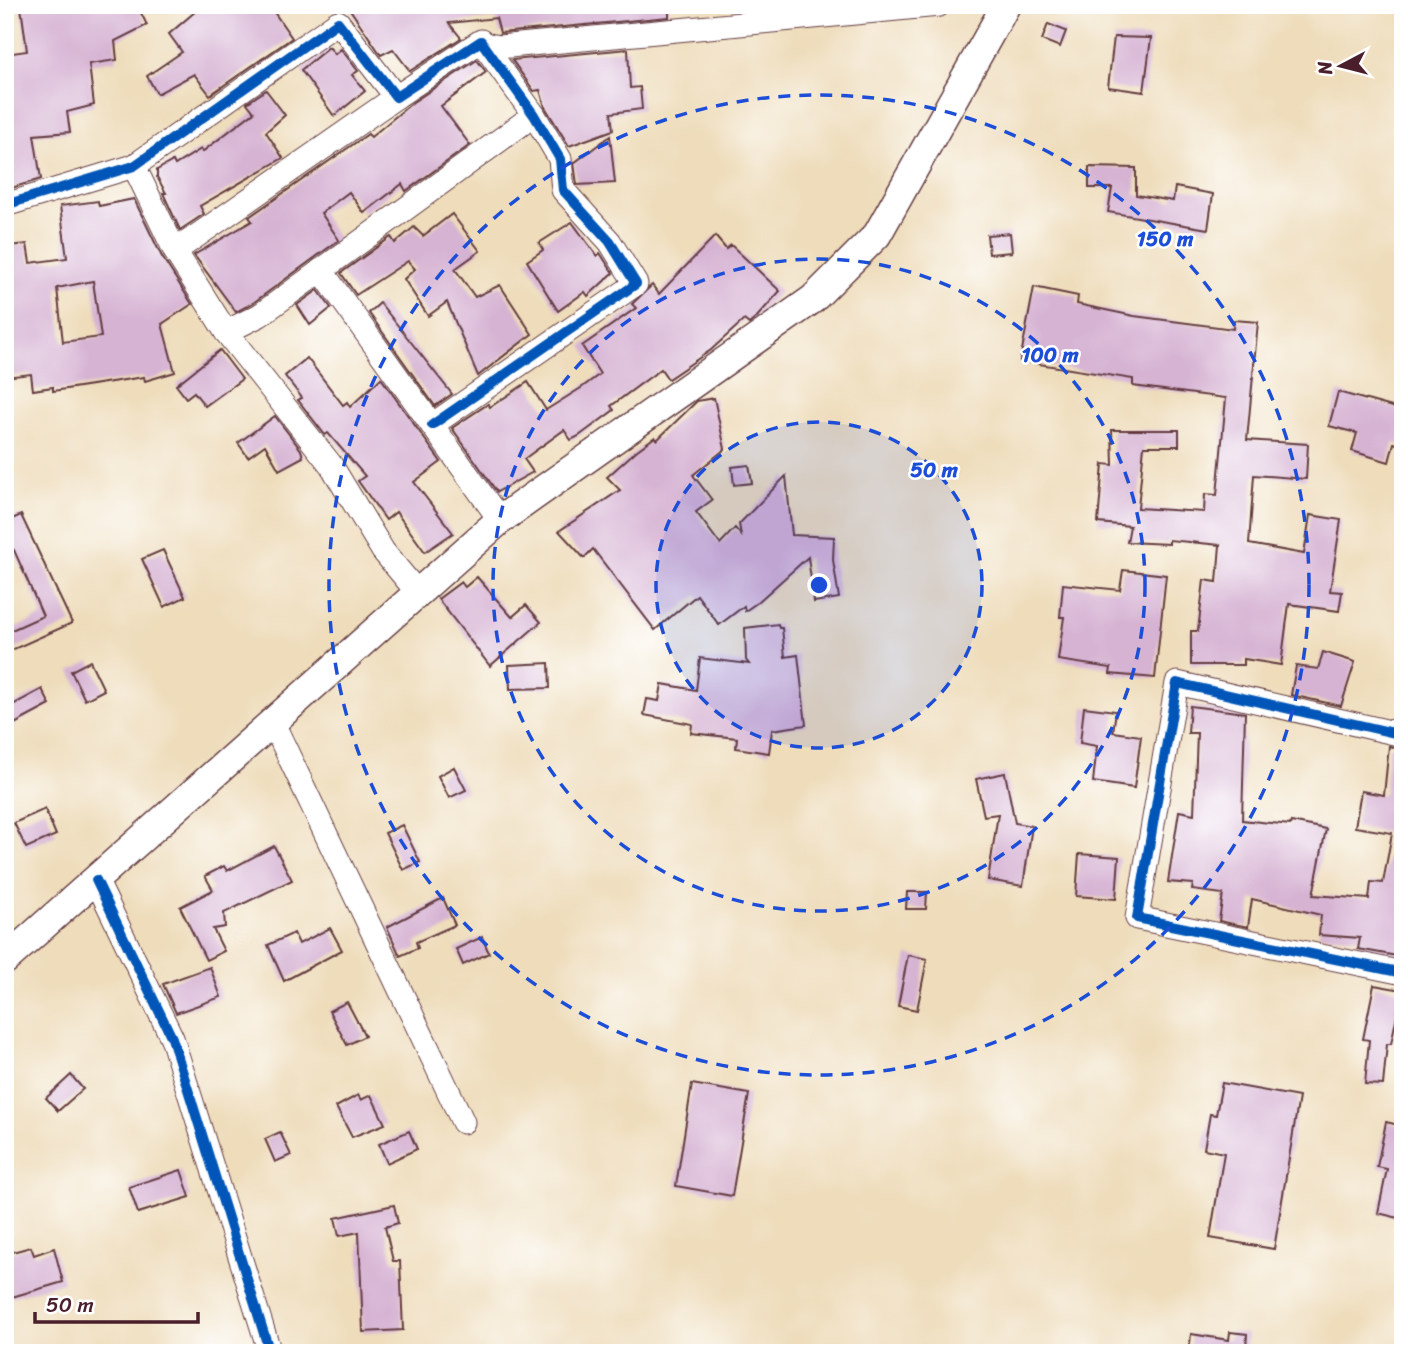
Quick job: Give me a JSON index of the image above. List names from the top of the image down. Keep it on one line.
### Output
{"scale_bar":"50 m","north":"left","rings":["150 m","100 m","50 m"]}
